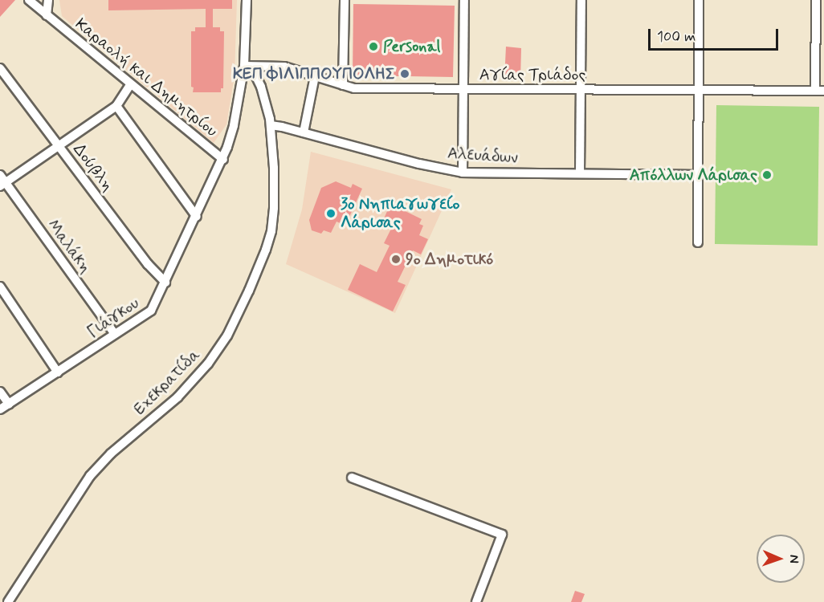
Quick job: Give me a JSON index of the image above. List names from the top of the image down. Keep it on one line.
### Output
{"streets":{"street":["Αγίας Τριάδος","Καραολή και Δημητρίου","Αλευάδων","Δούβλη","Μαλάκη","Γιάγκου","Εχεκρατίδα"]},"crossings":[["Αγίας Τριάδος","Γιάγκου"],["Αγίας Τριάδος","Εχεκρατίδα"],["Καραολή και Δημητρίου","Γιάγκου"],["Αλευάδων","Εχεκρατίδα"],["Δούβλη","Γιάγκου"],["Μαλάκη","Γιάγκου"],["Γιάγκου","Εχεκρατίδα"]],"places":["Personal","ΚΕΠ ΦΙΛΙΠΠΟΥΠΟΛΗΣ","Απόλλων Λάρισας","3o Νηπιαγωγείο Λάρισας","9ο Δημοτικό"],"scale_bar":"100 m","north":"right"}
